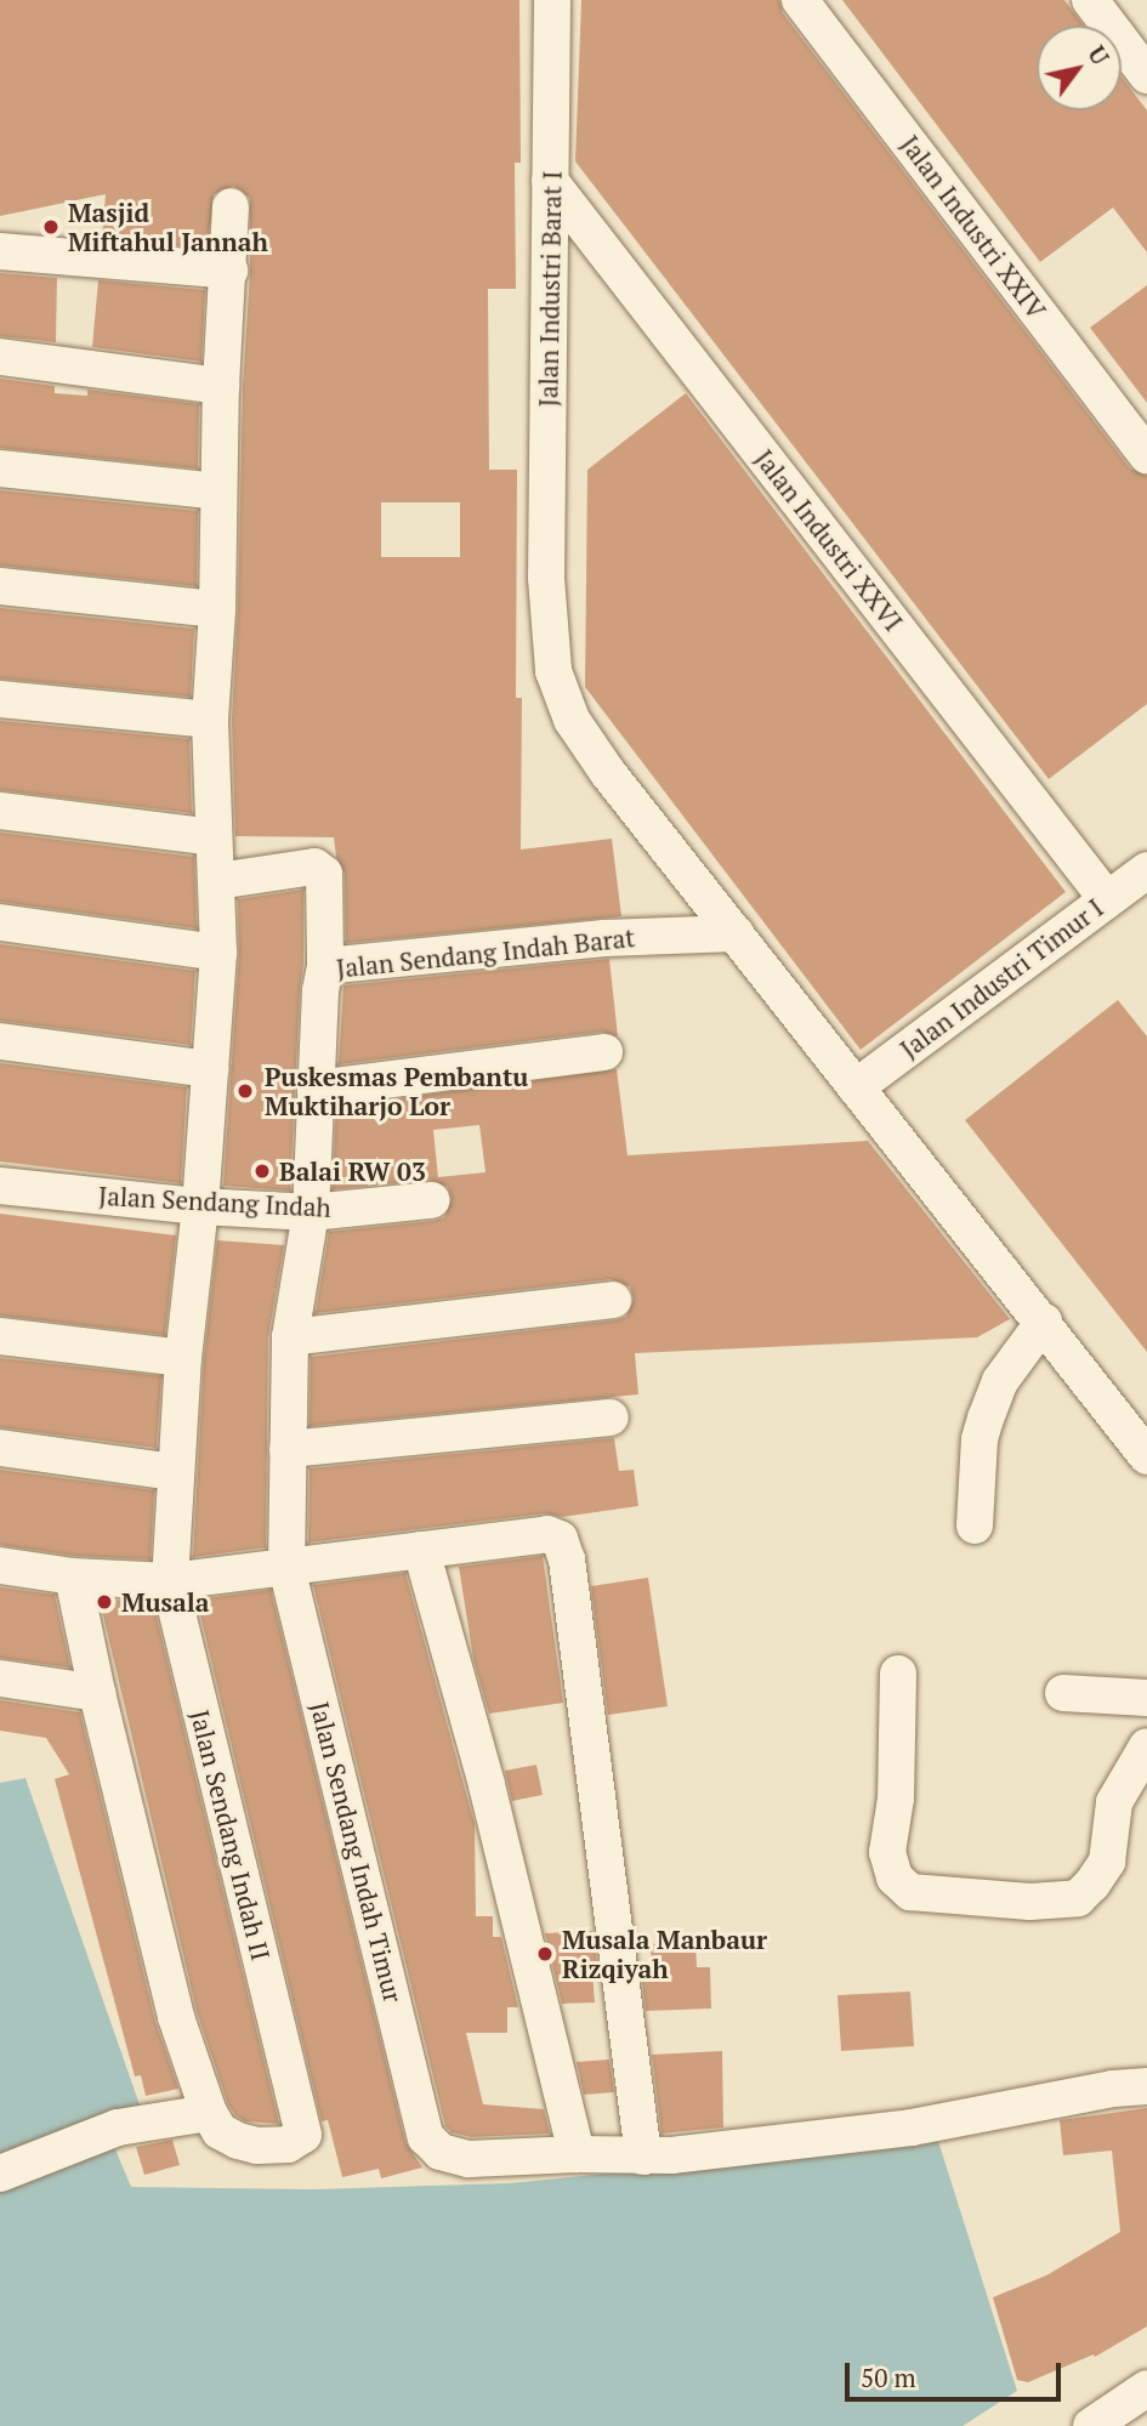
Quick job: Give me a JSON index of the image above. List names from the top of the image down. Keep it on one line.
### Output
{"streets":{"street":["Jalan Industri XXIV","Jalan Industri Barat I","Jalan Industri XXVI","Jalan Sendang Indah Barat","Jalan Industri Timur I","Jalan Sendang Indah","Jalan Sendang Indah II","Jalan Sendang Indah Timur"]},"crossings":[["Jalan Industri Barat I","Jalan Industri XXVI"],["Jalan Industri Barat I","Jalan Sendang Indah Barat"],["Jalan Industri Barat I","Jalan Industri Timur I"],["Jalan Industri XXVI","Jalan Industri Timur I"],["Jalan Sendang Indah Barat","Jalan Sendang Indah"],["Jalan Sendang Indah Barat","Jalan Sendang Indah Timur"],["Jalan Sendang Indah","Jalan Sendang Indah II"]],"places":["Masjid Miftahul Jannah","Puskesmas Pembantu Muktiharjo Lor","Balai RW 03","Musala","Musala Manbaur Rizqiyah"],"scale_bar":"50 m","north":"top right"}
